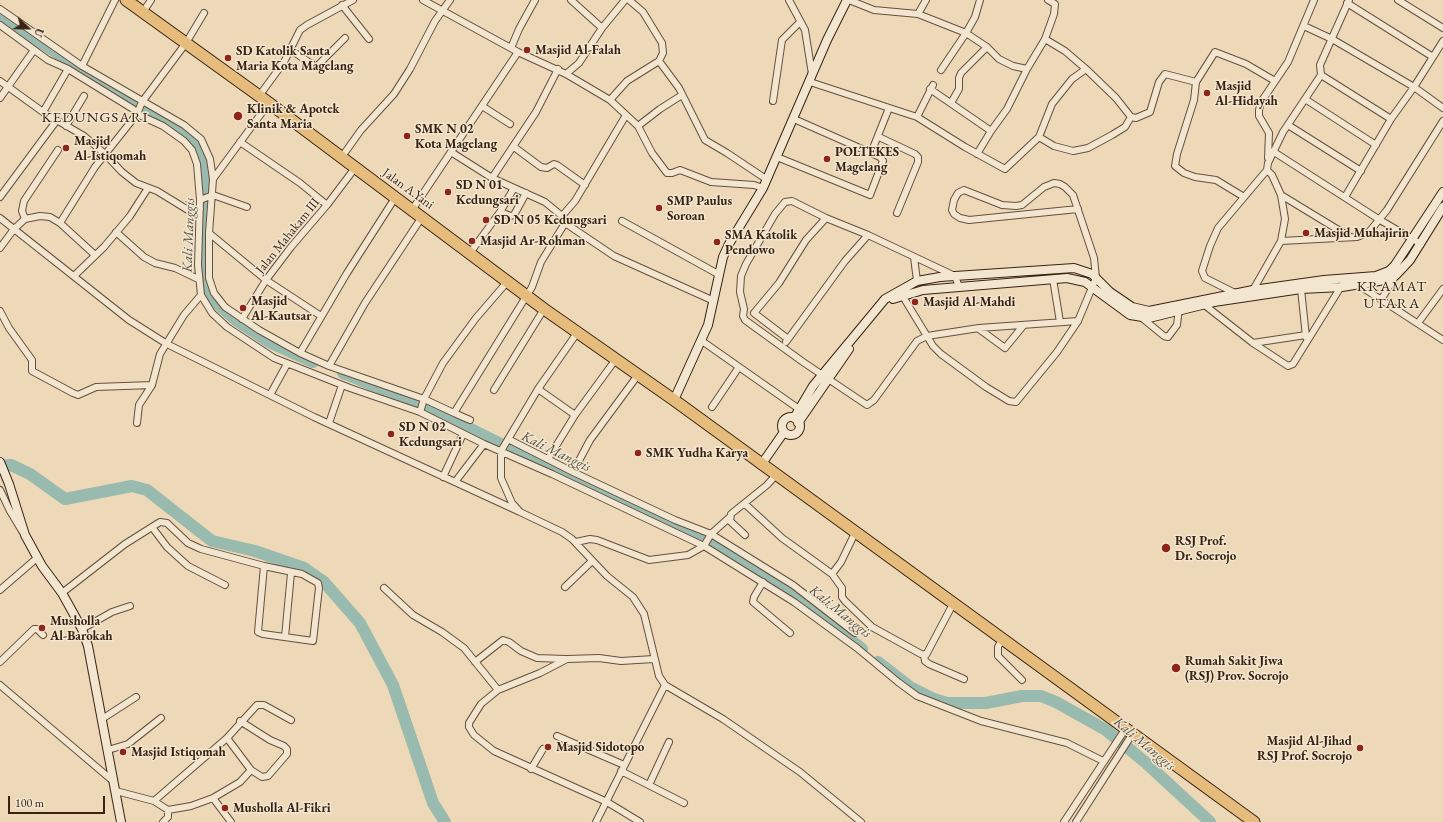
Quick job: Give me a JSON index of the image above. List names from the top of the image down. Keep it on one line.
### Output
{"streets":{"highway":["Jalan A.Yani"],"street":["Jalan Mahakam III"]},"crossings":[["Jalan A.Yani","Jalan Mahakam III"]],"districts":["KEDUNGSARI","KRAMAT UTARA"],"water":["Kali Manggis"],"places":["Masjid Al-Falah","SD Katolik Santa Maria Kota Magelang","Masjid Al-Hidayah","Klinik & Apotek Santa Maria","SMK N 02 Kota Magelang","Masjid Al-Istiqomah","POLTEKES Magelang","SD N 01 Kedungsari","SMP Paulus Soroan","SD N 05 Kedungsari","Masjid Muhajirin","Masjid Ar-Rohman","SMA Katolik Pendowo","Masjid Al-Mahdi","Masjid Al-Kautsar","SD N 02 Kedungsari","SMK Yudha Karya","RSJ Prof. Dr. Soerojo","Musholla Al-Barokah","Rumah Sakit Jiwa (RSJ) Prov. Soerojo","Masjid Sidotopo","Masjid Al-Jihad RSJ Prof. Soerojo","Masjid Istiqomah","Musholla Al-Fikri"],"scale_bar":"100 m","north":"right"}
